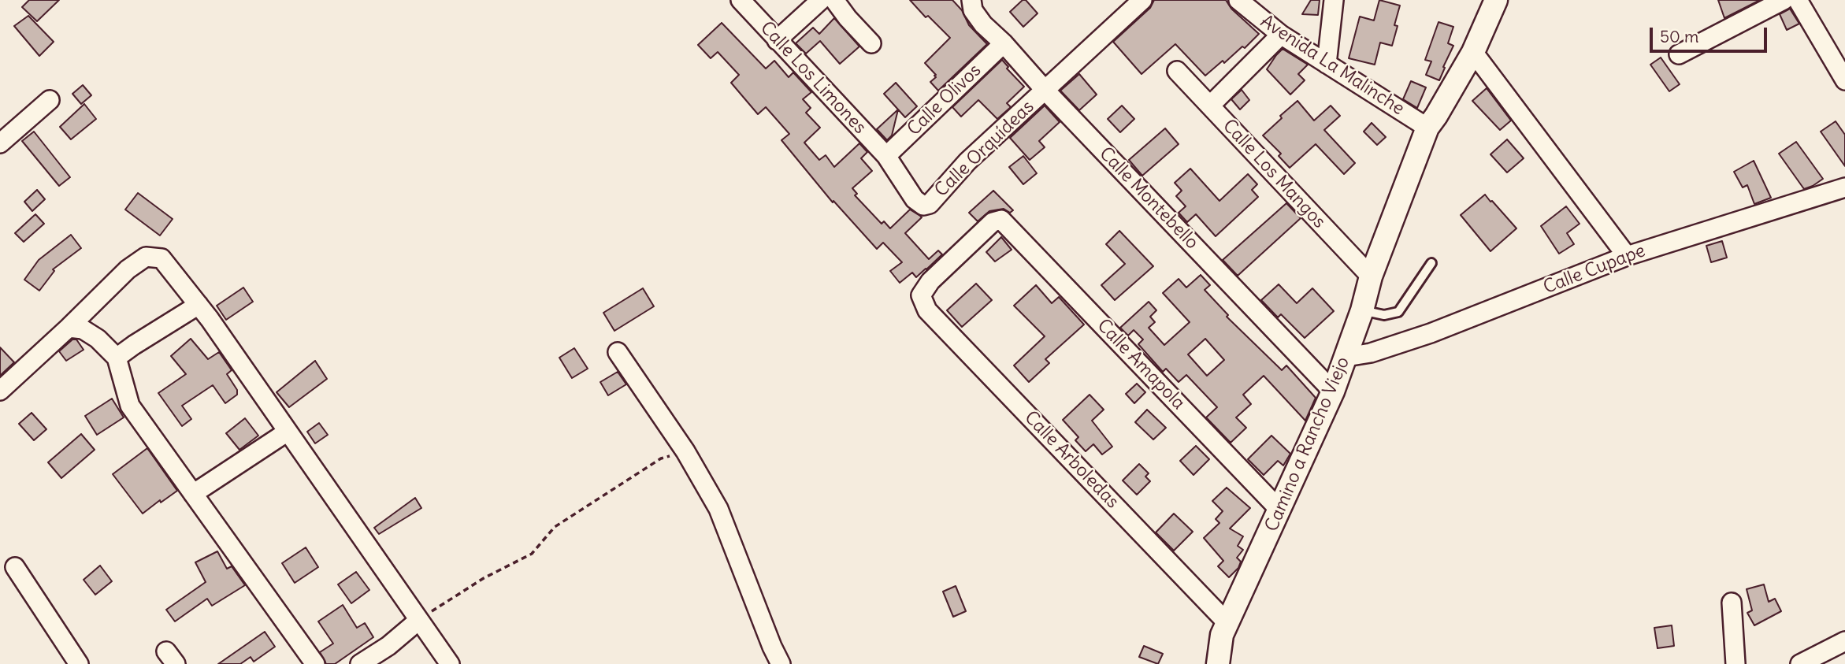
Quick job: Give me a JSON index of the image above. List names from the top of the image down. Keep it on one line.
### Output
{"streets":{"street":["Avenida La Malinche","Calle Los Limones","Calle Olivos","Calle Orquídeas","Calle Los Mangos","Calle Montebello","Calle Cupape","Calle Amapola","Camino a Rancho Viejo","Calle Arboledas"]},"crossings":[["Avenida La Malinche","Camino a Rancho Viejo"],["Calle Los Limones","Calle Olivos"],["Calle Los Limones","Calle Orquídeas"],["Calle Olivos","Calle Montebello"],["Calle Orquídeas","Calle Montebello"],["Calle Los Mangos","Camino a Rancho Viejo"],["Calle Montebello","Camino a Rancho Viejo"],["Calle Cupape","Camino a Rancho Viejo"],["Calle Amapola","Camino a Rancho Viejo"],["Calle Amapola","Calle Arboledas"],["Camino a Rancho Viejo","Calle Arboledas"]],"scale_bar":"50 m"}
